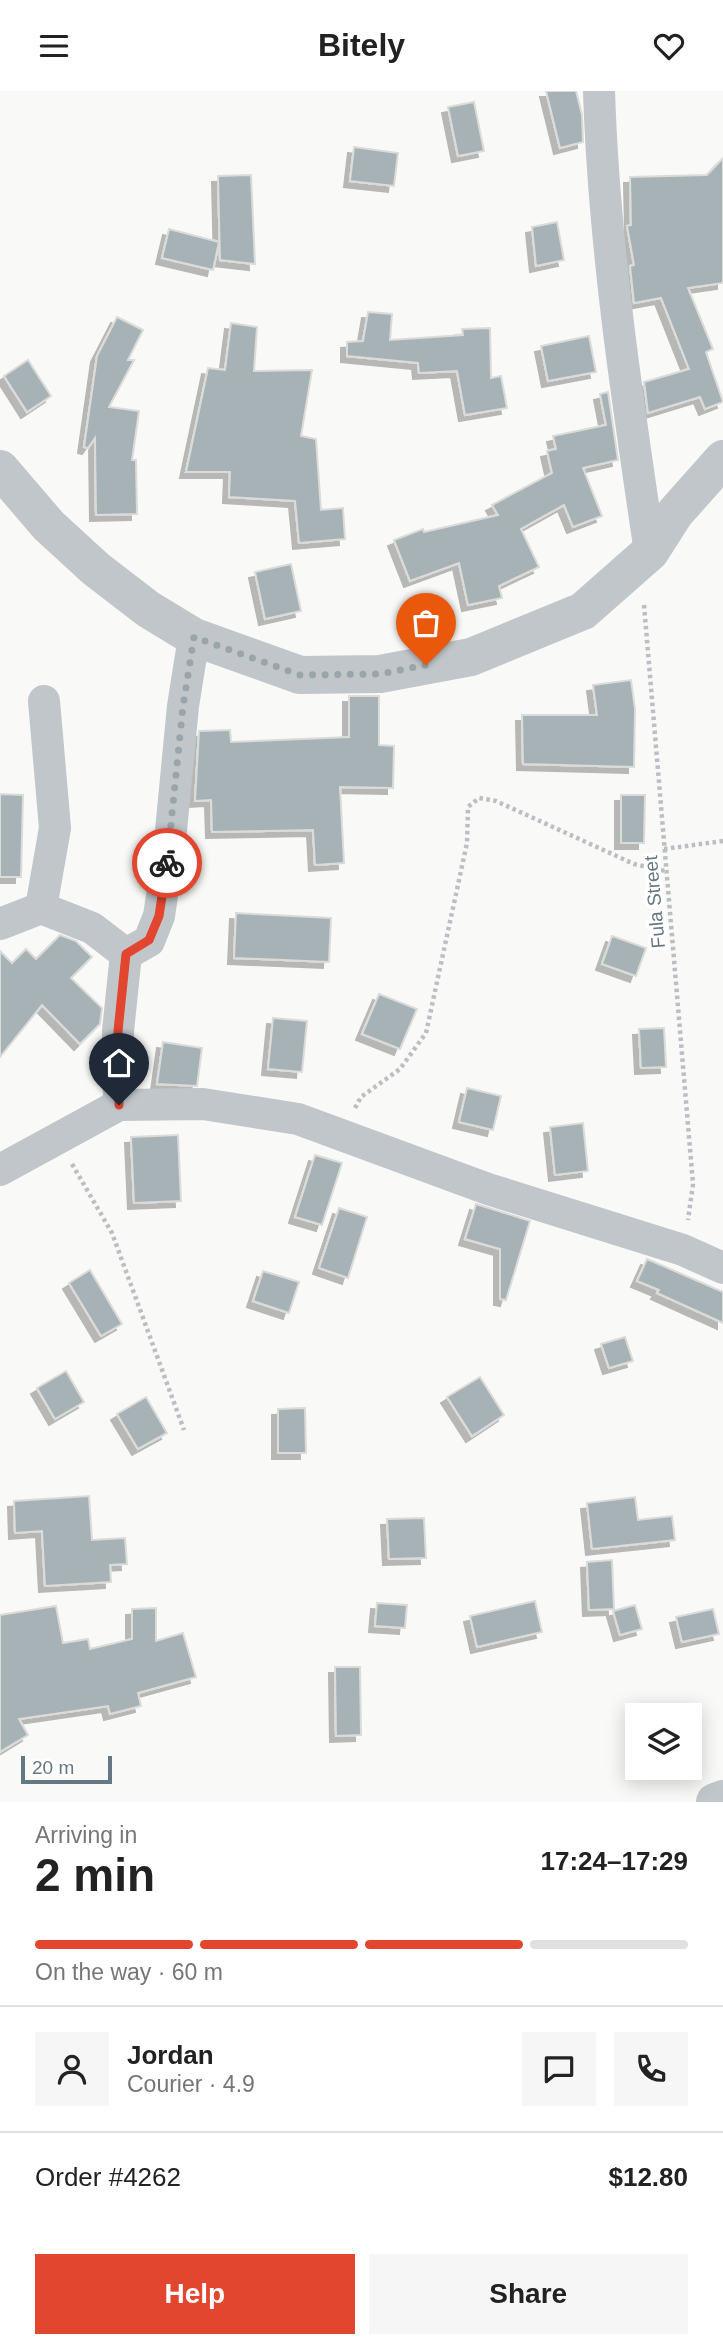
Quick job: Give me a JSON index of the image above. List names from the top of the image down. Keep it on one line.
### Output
{"streets":{"path":["Fula Street"]},"scale_bar":"20 m","page":{"header":"Bitely","scale":"20 m","heading":["2 min","Arriving in","17:24–17:29"],"panel":["Jordan","Courier · 4.9","Order #4262","$12.80"],"bar":"On the way · 60 m","buttons":["Help","Share"]}}
